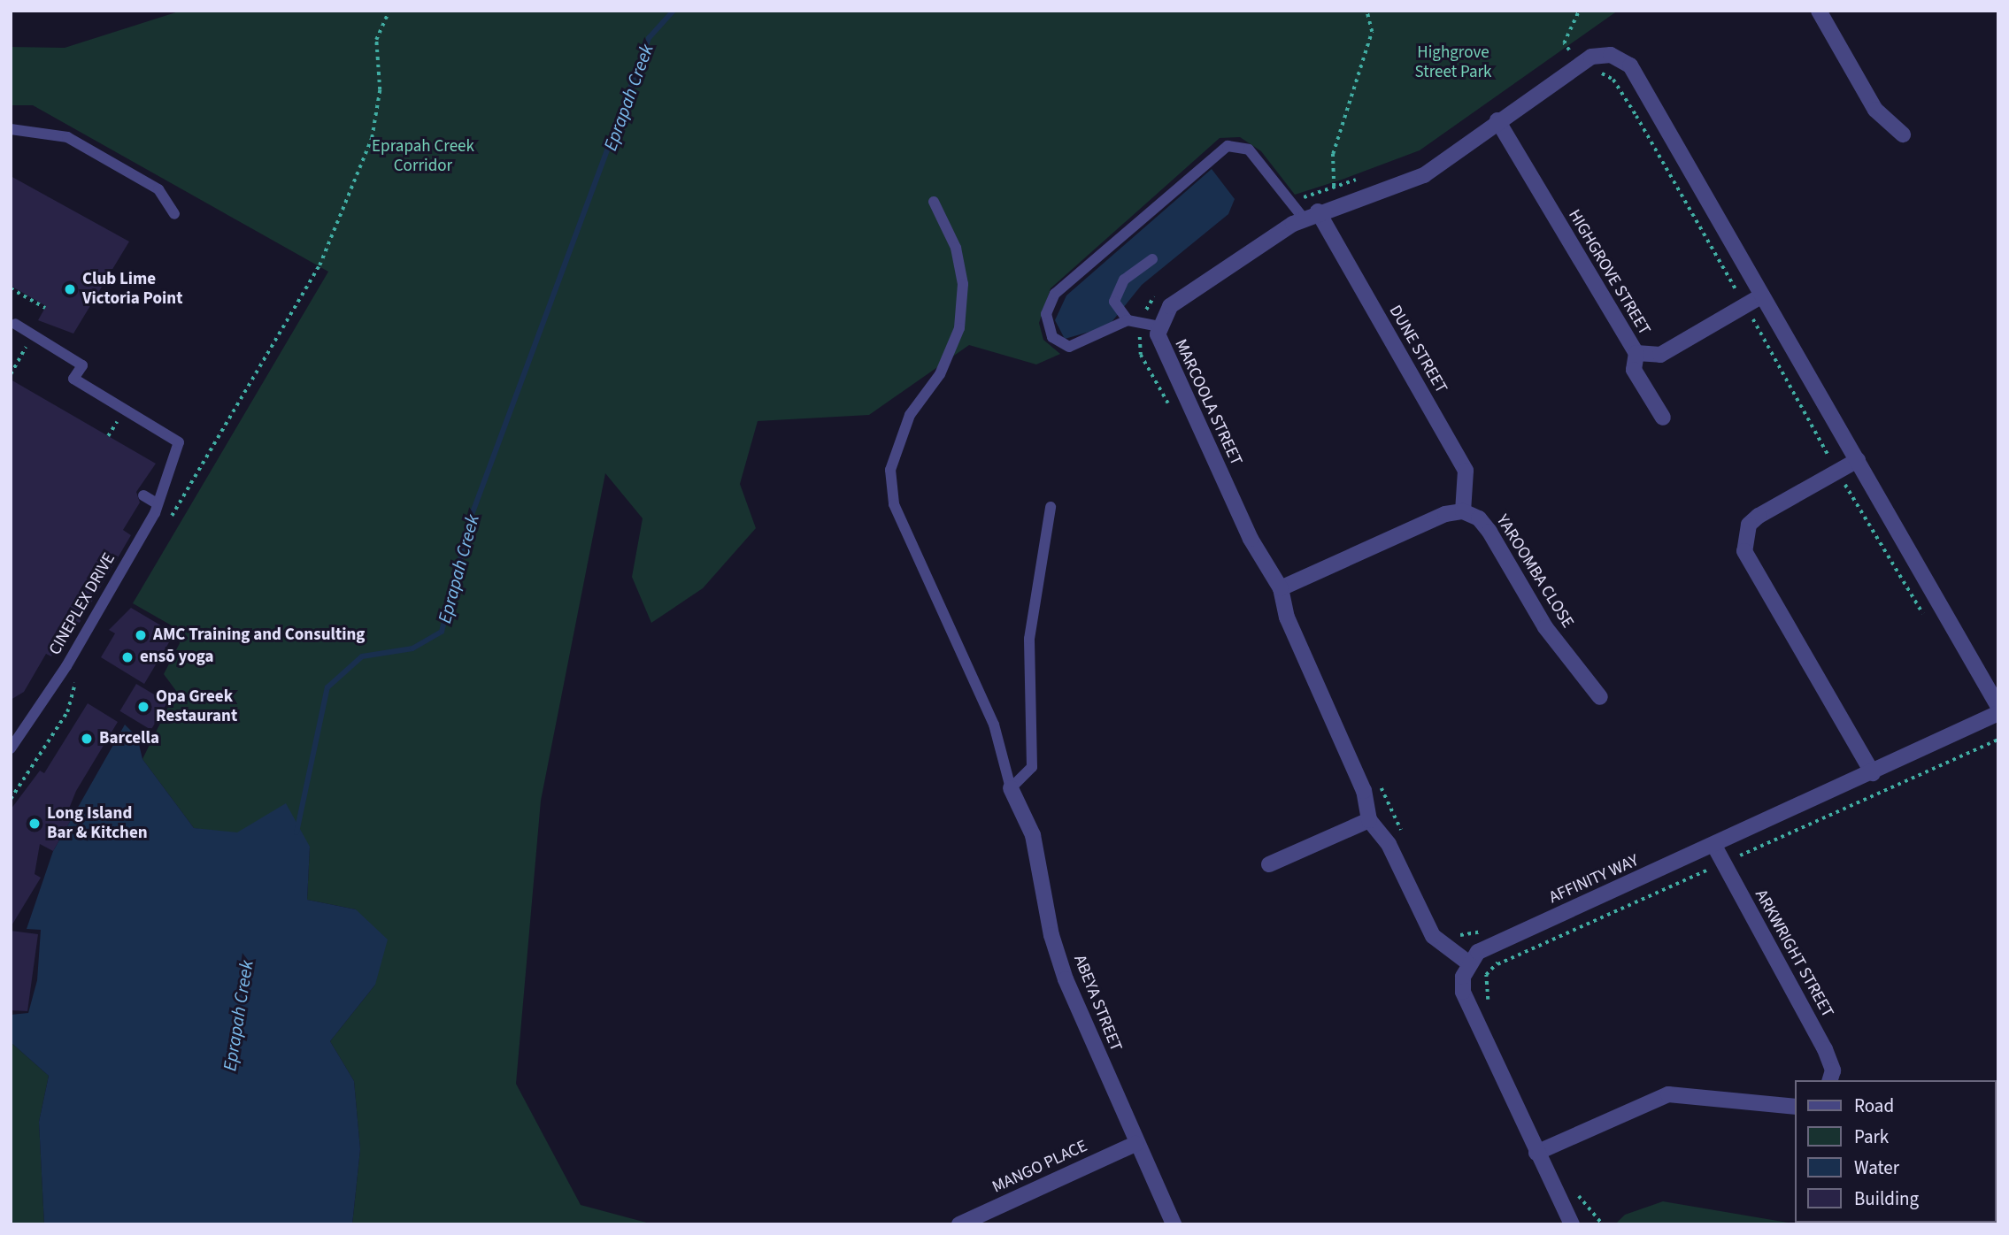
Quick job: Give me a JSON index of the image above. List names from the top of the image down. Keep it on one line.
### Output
{"streets":{"street":["HIGHGROVE STREET","DUNE STREET","MARCOOLA STREET","YAROOMBA CLOSE","AFFINITY WAY","ARKWRIGHT STREET","ABEYA STREET","MANGO PLACE"],"lane":["CINEPLEX DRIVE"]},"crossings":[["HIGHGROVE STREET","MARCOOLA STREET"],["DUNE STREET","MARCOOLA STREET"],["DUNE STREET","YAROOMBA CLOSE"],["MARCOOLA STREET","AFFINITY WAY"],["AFFINITY WAY","ARKWRIGHT STREET"],["ABEYA STREET","MANGO PLACE"]],"water":["Eprapah Creek"],"parks":["Highgrove Street Park","Eprapah Creek Corridor"],"places":["Club Lime Victoria Point","AMC Training and Consulting","ensō yoga","Opa Greek Restaurant","Barcella","Long Island Bar & Kitchen"],"legend":["Road","Park","Water","Building"]}
